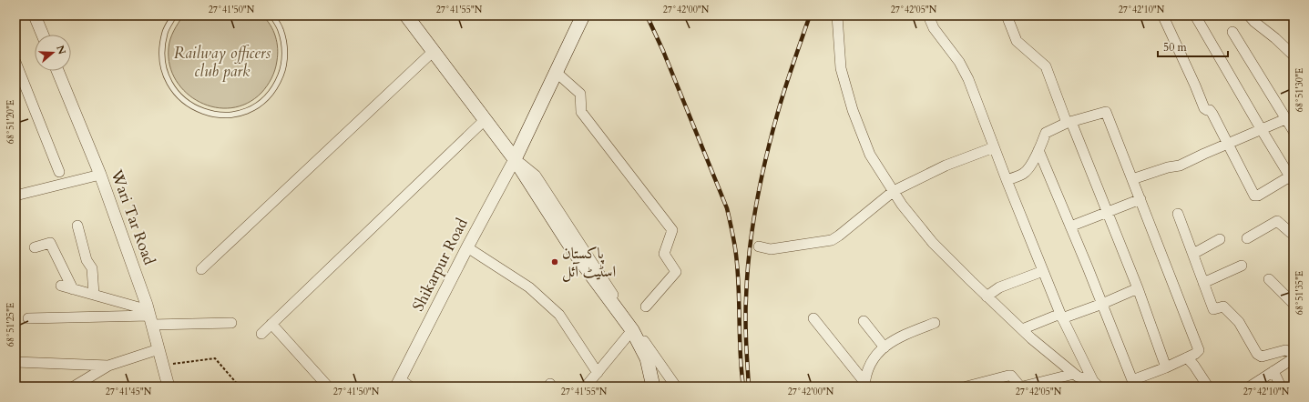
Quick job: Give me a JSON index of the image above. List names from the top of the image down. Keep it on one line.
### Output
{"streets":{"street":["Wari Tar Road","Shikarpur Road"]},"parks":["Railway officers club park"],"places":["پاکستان اسٹیٹ آئل"],"scale_bar":"50 m","north":"right","coordinates":["27°41'50\"N","27°41'55\"N","27°42'00\"N","27°42'05\"N","27°42'10\"N","68°51'30\"E","68°51'20\"E","68°51'35\"E","68°51'25\"E","27°41'45\"N"]}
